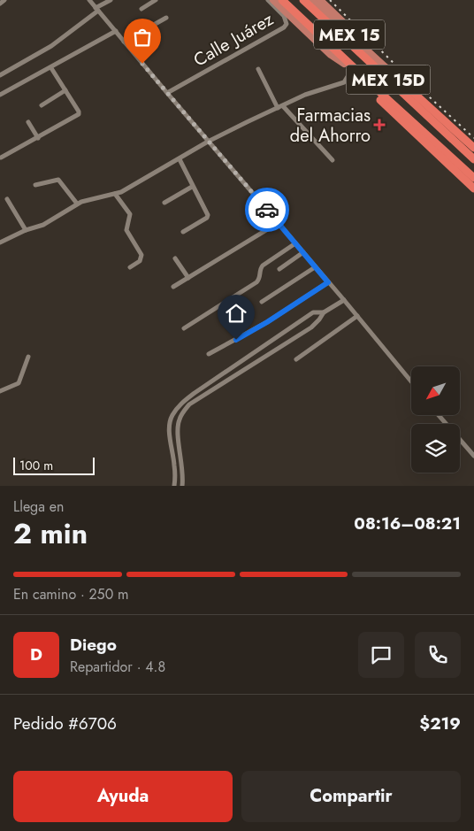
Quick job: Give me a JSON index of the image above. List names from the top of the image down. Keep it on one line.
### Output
{"streets":{"highway":["MEX 15","MEX 15D"],"street":["Calle Juárez"]},"places":{"health":["Farmacias del Ahorro"]},"scale_bar":"100 m","north":"bottom left","page":{"scale":"100 m","heading":["2 min","Llega en","08:16–08:21"],"panel":["Diego","Repartidor · 4.8","Pedido #6706","$219"],"bar":"En camino · 250 m","round":"D","buttons":["Ayuda","Compartir"]}}
